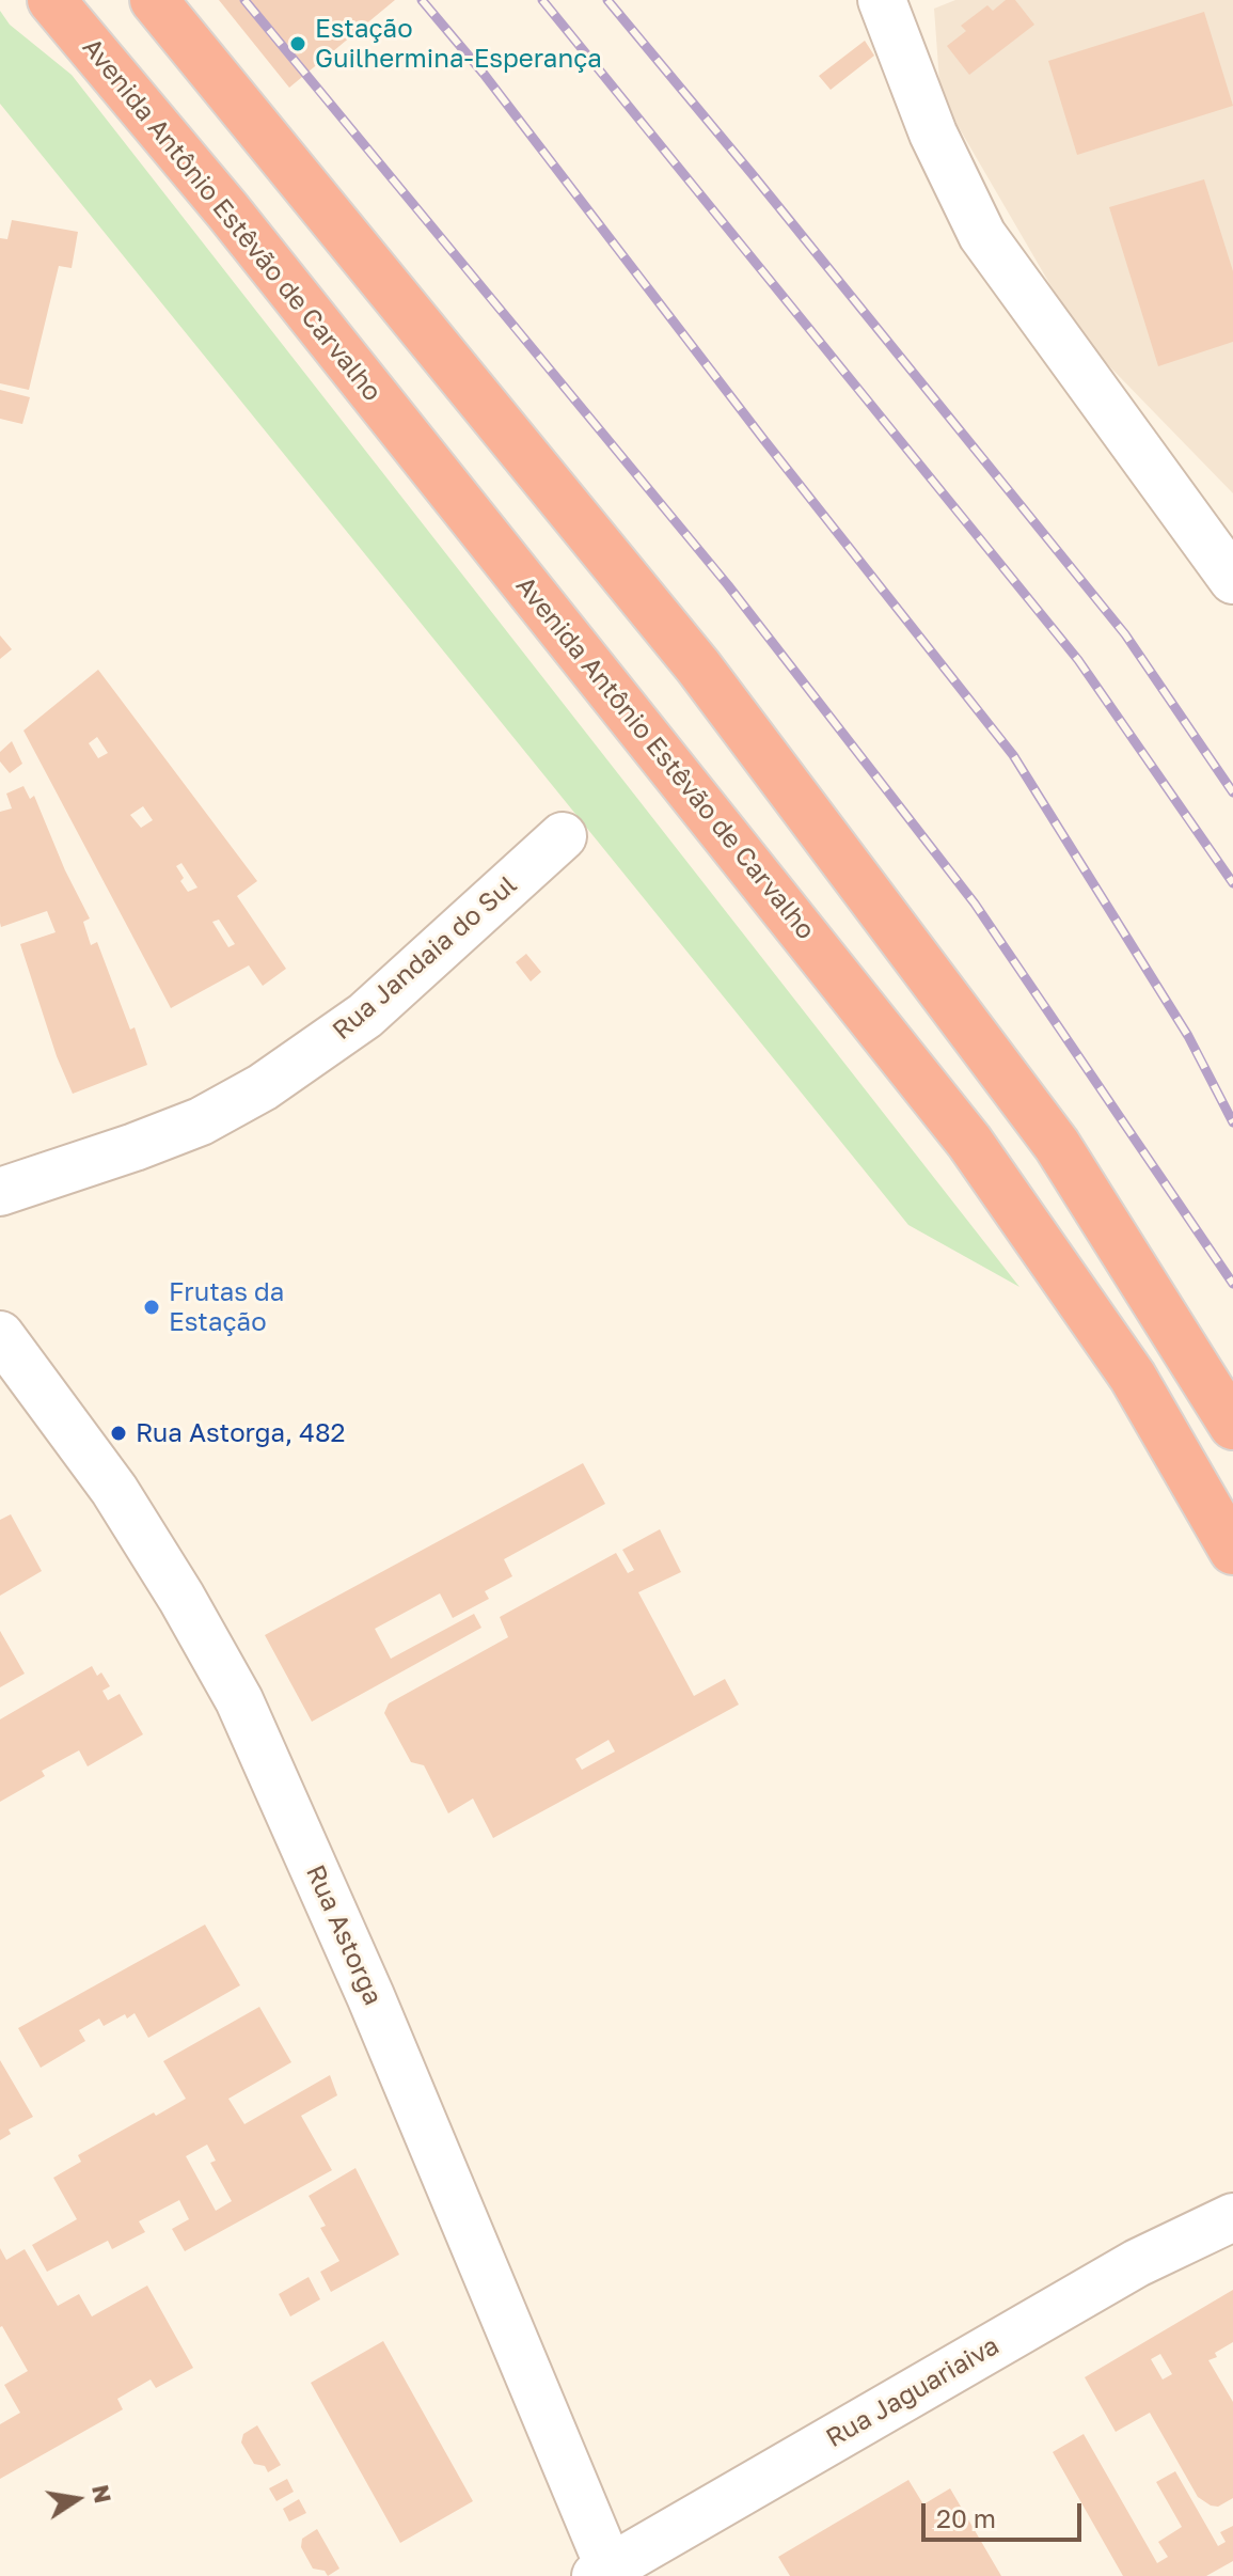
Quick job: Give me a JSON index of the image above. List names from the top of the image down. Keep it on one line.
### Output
{"streets":{"highway":["Avenida Antônio Estêvão de Carvalho"],"street":["Rua Jandaia do Sul","Rua Astorga","Rua Jaguariaiva"]},"crossings":[["Rua Astorga","Rua Jaguariaiva"]],"places":["Estação Guilhermina-Esperança","Frutas da Estação","Rua Astorga, 482"],"scale_bar":"20 m","north":"right"}
